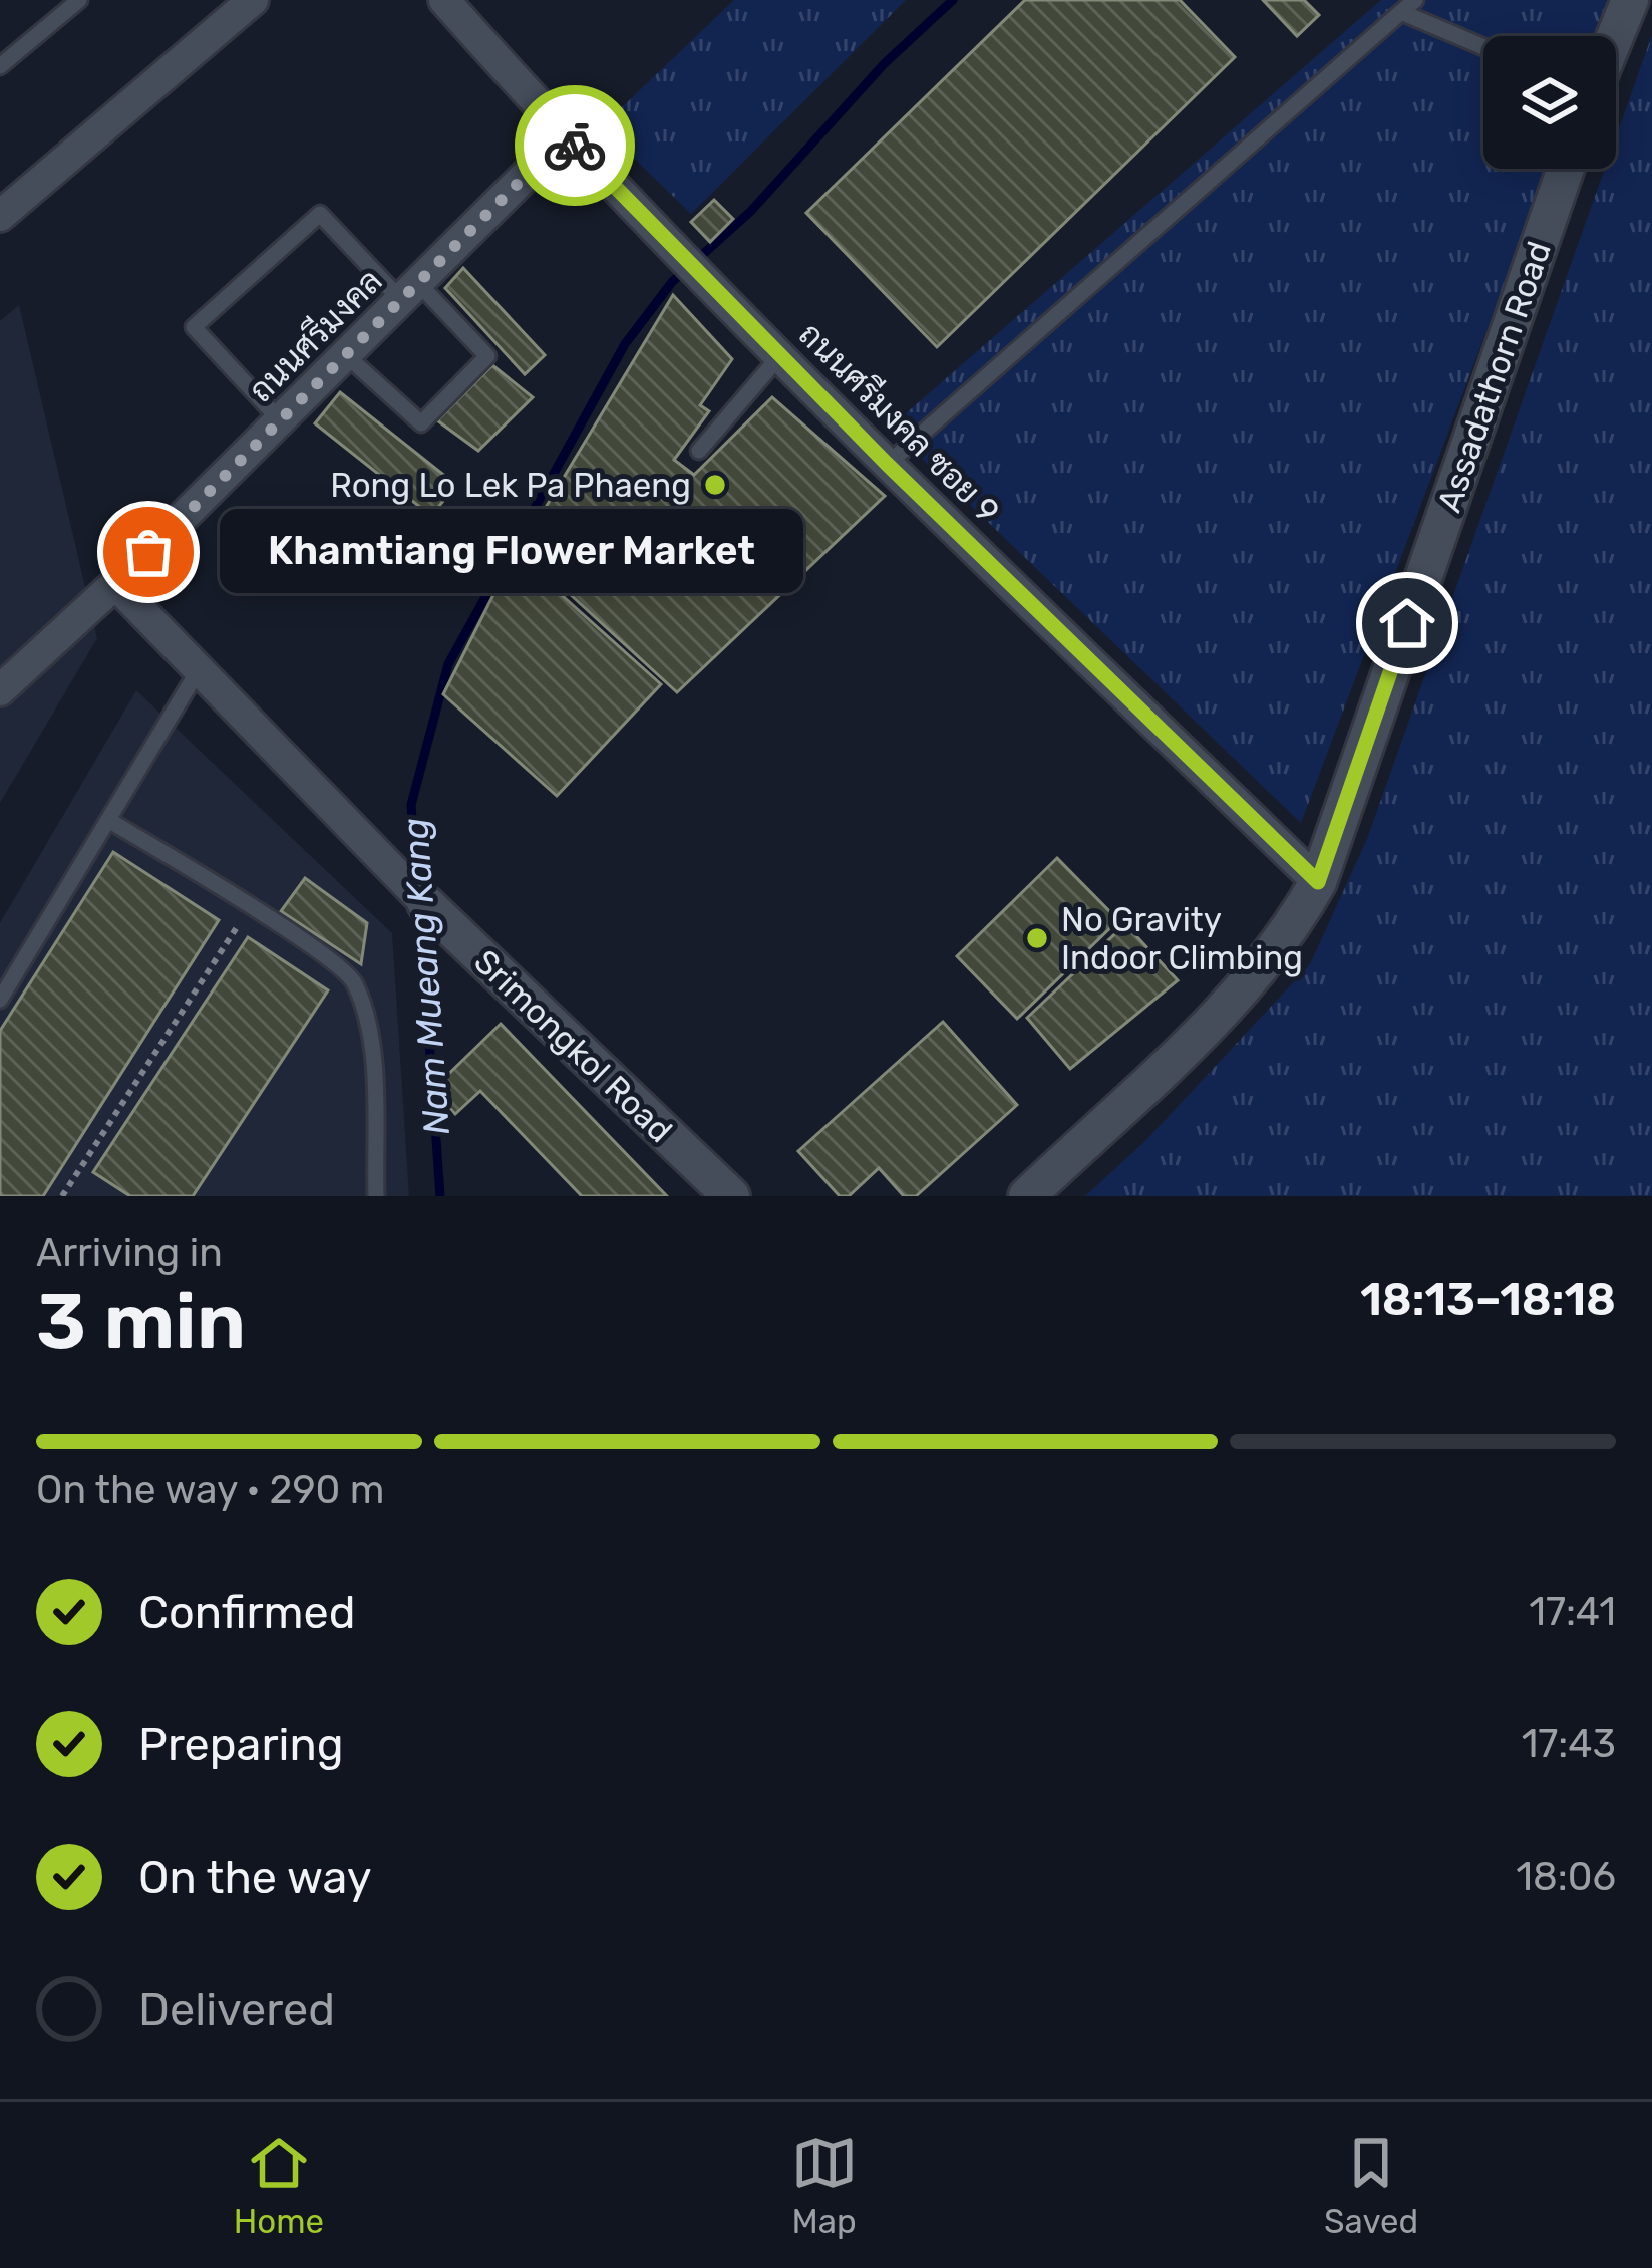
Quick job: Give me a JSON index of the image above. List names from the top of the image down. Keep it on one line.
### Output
{"streets":{"street":["ถนนศรีมงคล","Assadathorn Road","ถนนศรีมงคล ซอย 9","Srimongkol Road"]},"crossings":[["ถนนศรีมงคล","ถนนศรีมงคล ซอย 9"],["ถนนศรีมงคล","Srimongkol Road"],["Assadathorn Road","ถนนศรีมงคล ซอย 9"]],"water":["Nam Mueang Kang"],"places":["Rong Lo Lek Pa Phaeng","Khamtiang Flower Market","No Gravity Indoor Climbing"],"page":{"bubble":"Khamtiang Flower Market","heading":["3 min","Arriving in","18:13–18:18"],"bar":"On the way · 290 m","list":[["Confirmed","17:41"],["Preparing","17:43"],["On the way","18:06"],"Delivered"],"tabs":["Home","Map","Saved"]}}
